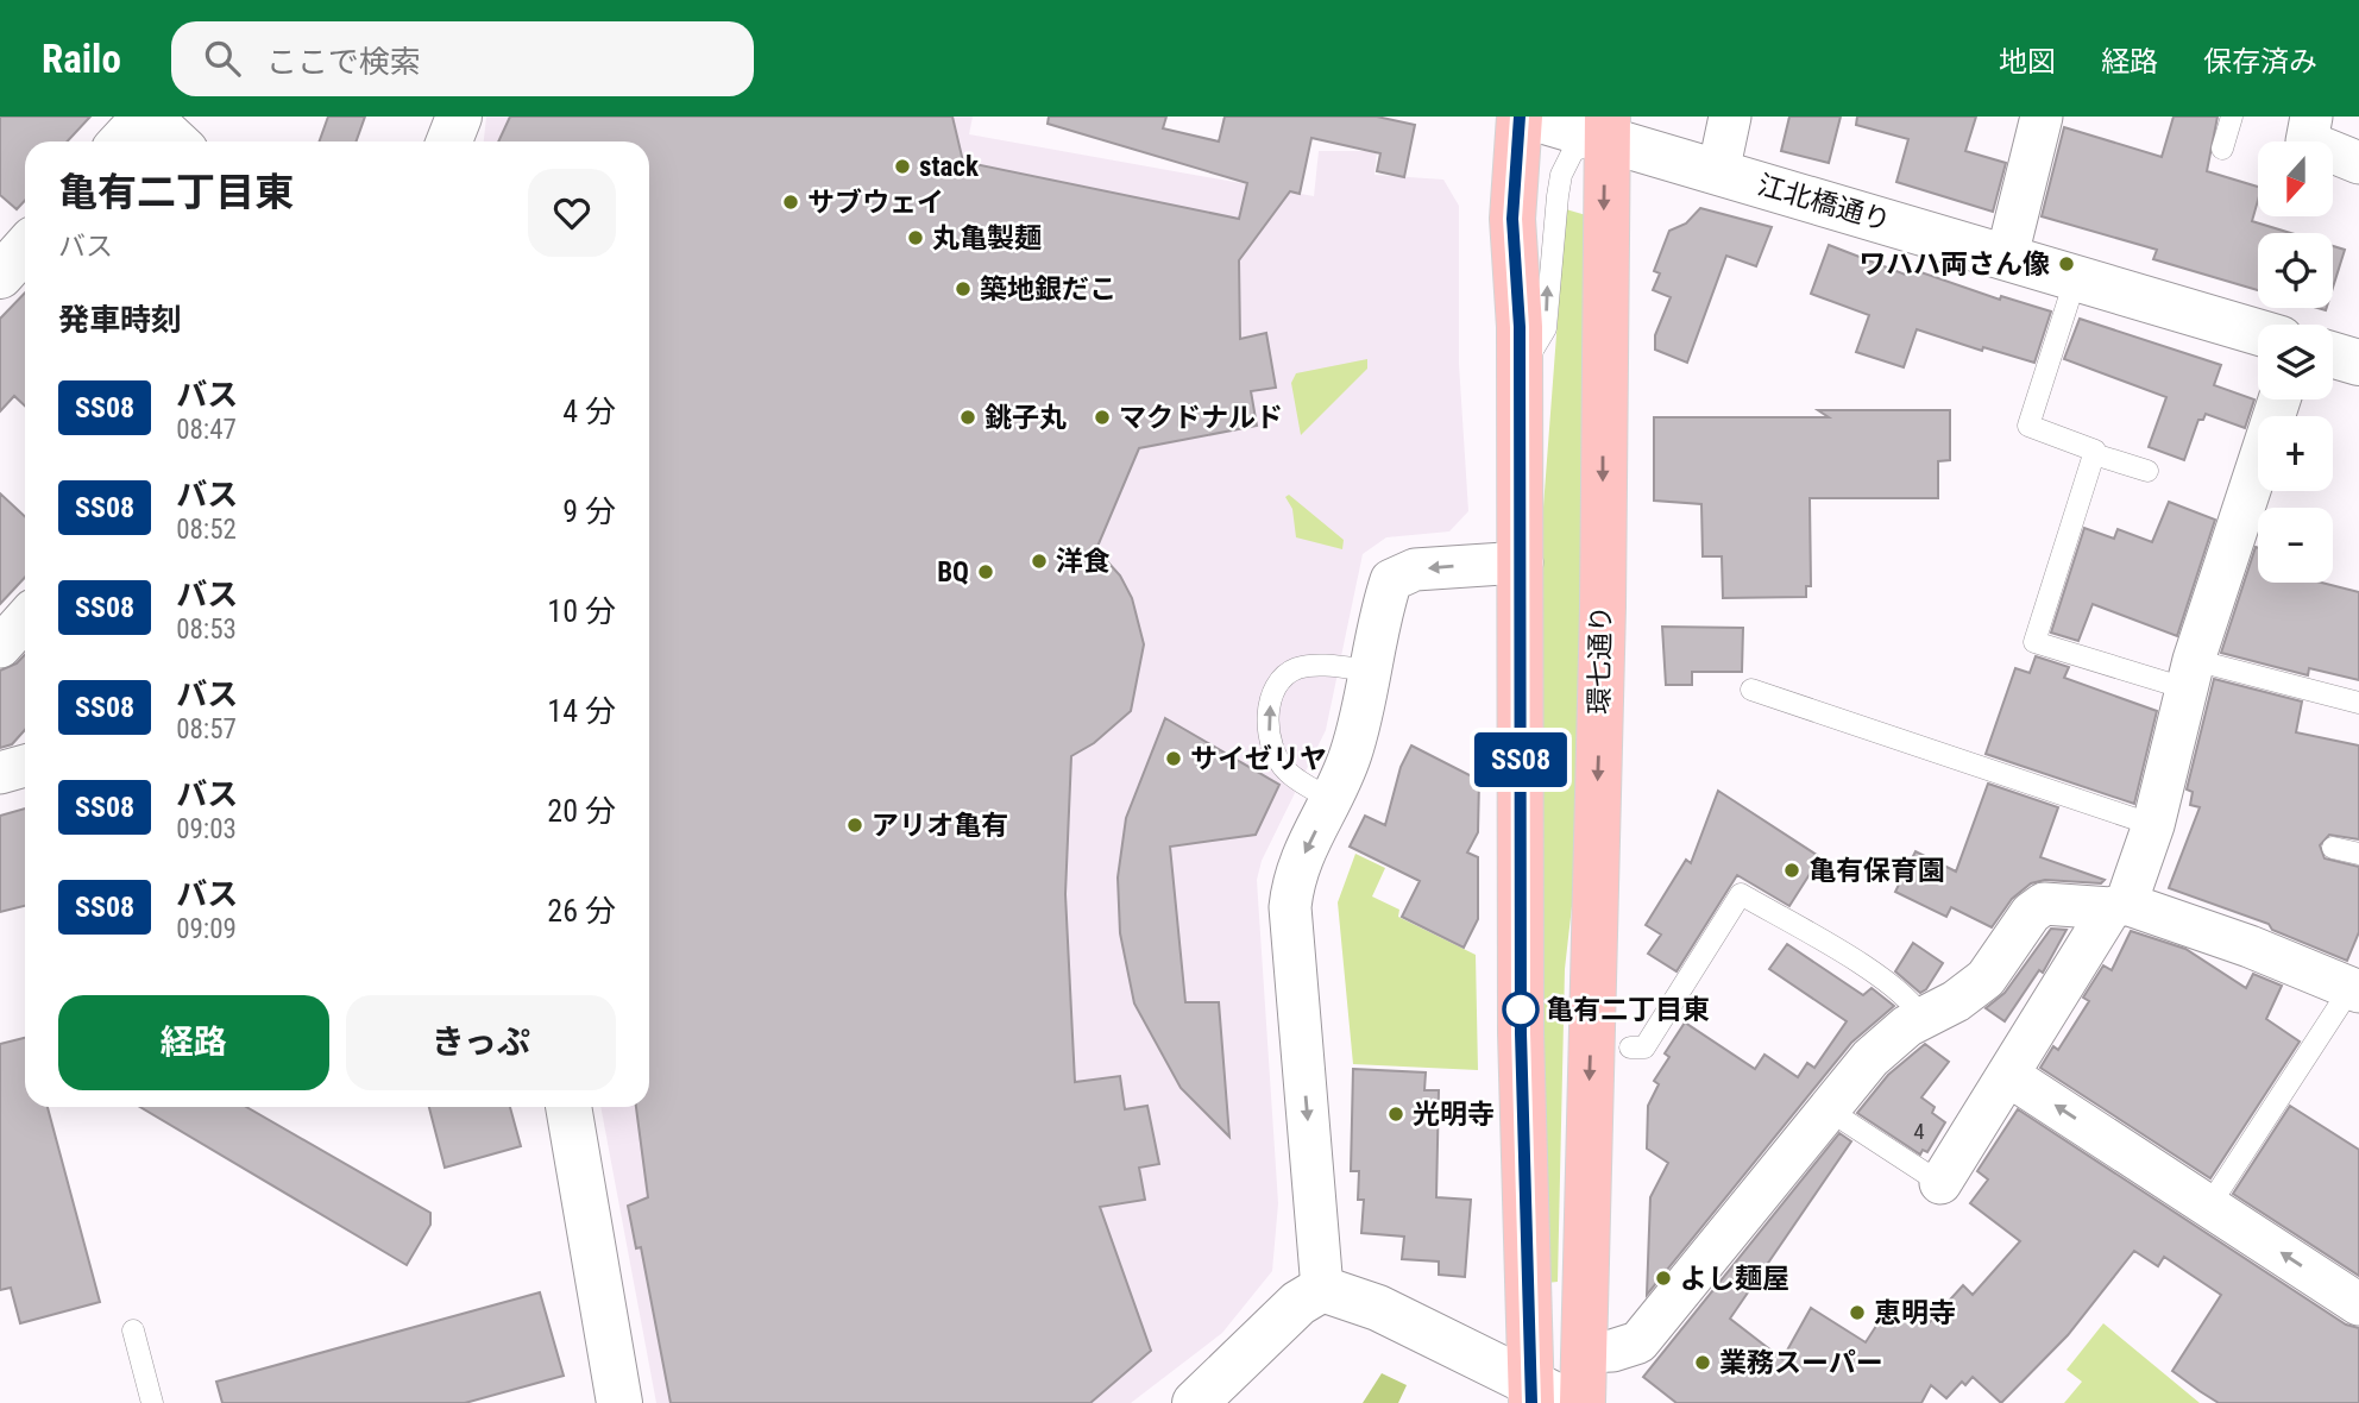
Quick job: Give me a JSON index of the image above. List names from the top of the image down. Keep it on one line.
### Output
{"streets":{"main road":["環七通り"],"street":["江北橋通り"]},"crossings":[["江北橋通り","環七通り"]],"places":["stack","サブウェイ","丸亀製麺","ワハハ両さん像","築地銀だこ","銚子丸","マクドナルド","洋食","BQ","サイゼリヤ","アリオ亀有","亀有保育園","亀有二丁目東","光明寺","よし麺屋","恵明寺","業務スーパー"],"lines":["bus line SS08"],"house_numbers":["4"],"north":"bottom","page":{"header":"Railo","search":"ここで検索","nav":["地図","経路","保存済み"],"on_map":"SS08","map_buttons":["+","−"],"heading":[["亀有二丁目東","バス"],"発車時刻"],"list":[{"mark":"SS08","name":"バス","note":"08:47","value":"4 分"},{"mark":"SS08","name":"バス","note":"08:52","value":"9 分"},{"mark":"SS08","name":"バス","note":"08:53","value":"10 分"},{"mark":"SS08","name":"バス","note":"08:57","value":"14 分"},{"mark":"SS08","name":"バス","note":"09:03","value":"20 分"},{"mark":"SS08","name":"バス","note":"09:09","value":"26 分"}],"buttons":["経路","きっぷ"]}}
